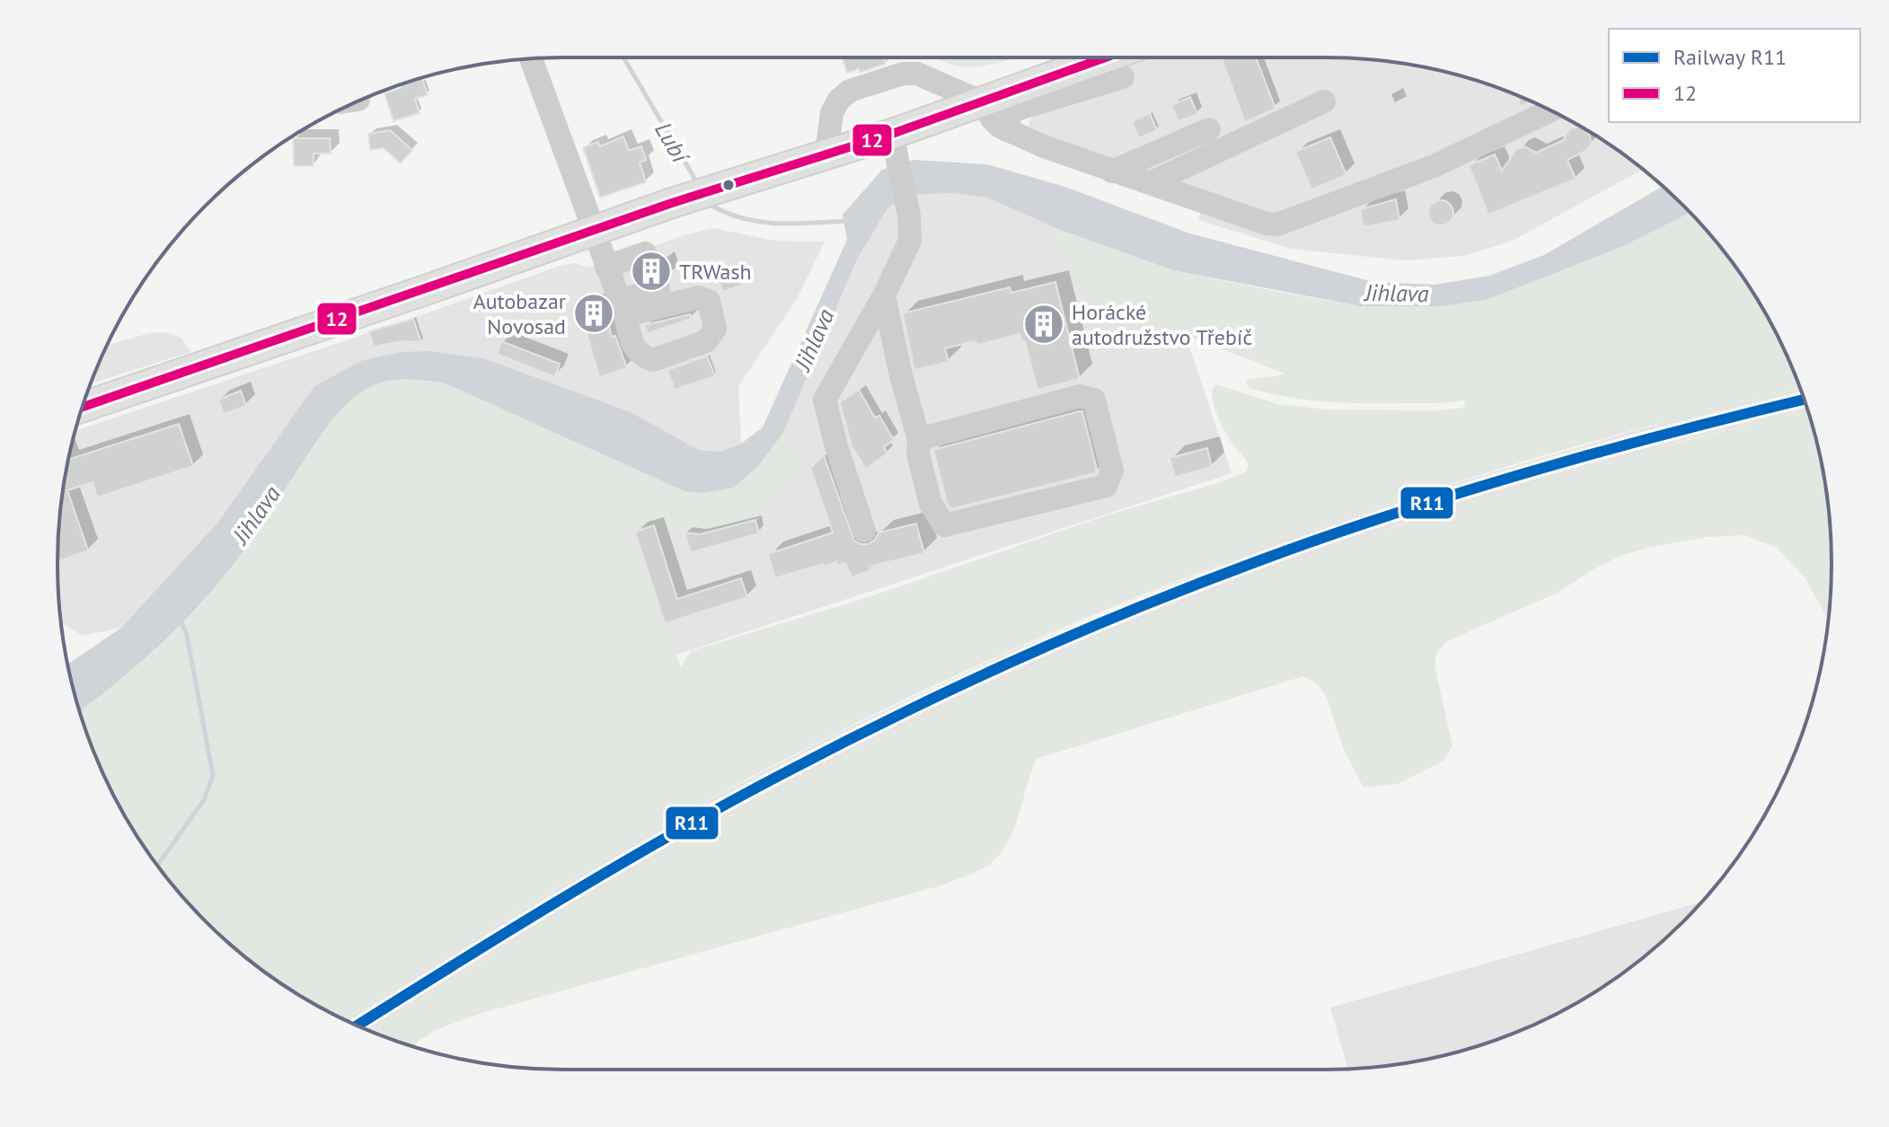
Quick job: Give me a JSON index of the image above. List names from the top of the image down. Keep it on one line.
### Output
{"water":["Lubí","Jihlava"],"places":{"building":["TRWash","Autobazar Novosad","Horácké autodružstvo Třebíč"]},"lines":["transit line 12","rail line R11"],"legend":["Railway R11","12"]}
